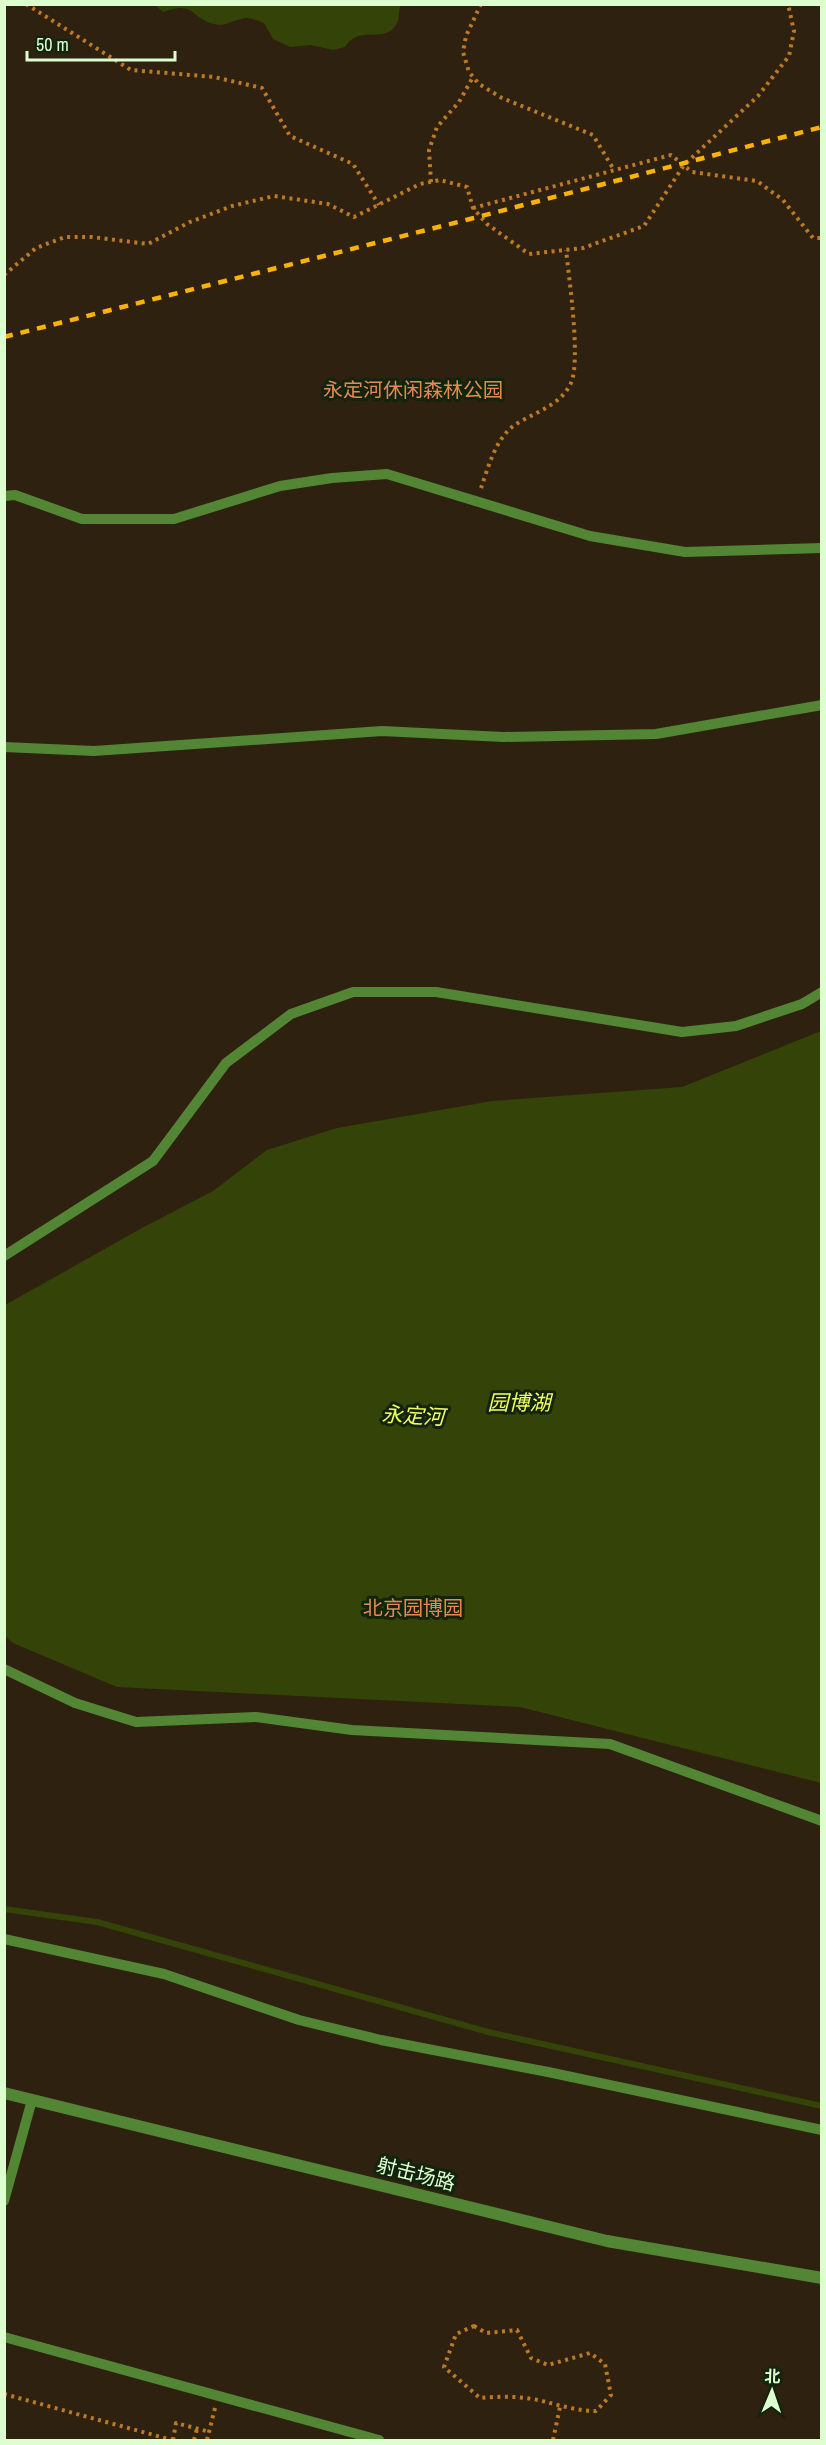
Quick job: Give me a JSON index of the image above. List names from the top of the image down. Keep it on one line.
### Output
{"streets":{"street":["射击场路"]},"water":["园博湖","永定河"],"parks":["永定河休闲森林公园","北京园博园"],"scale_bar":"50 m","north":"top"}
